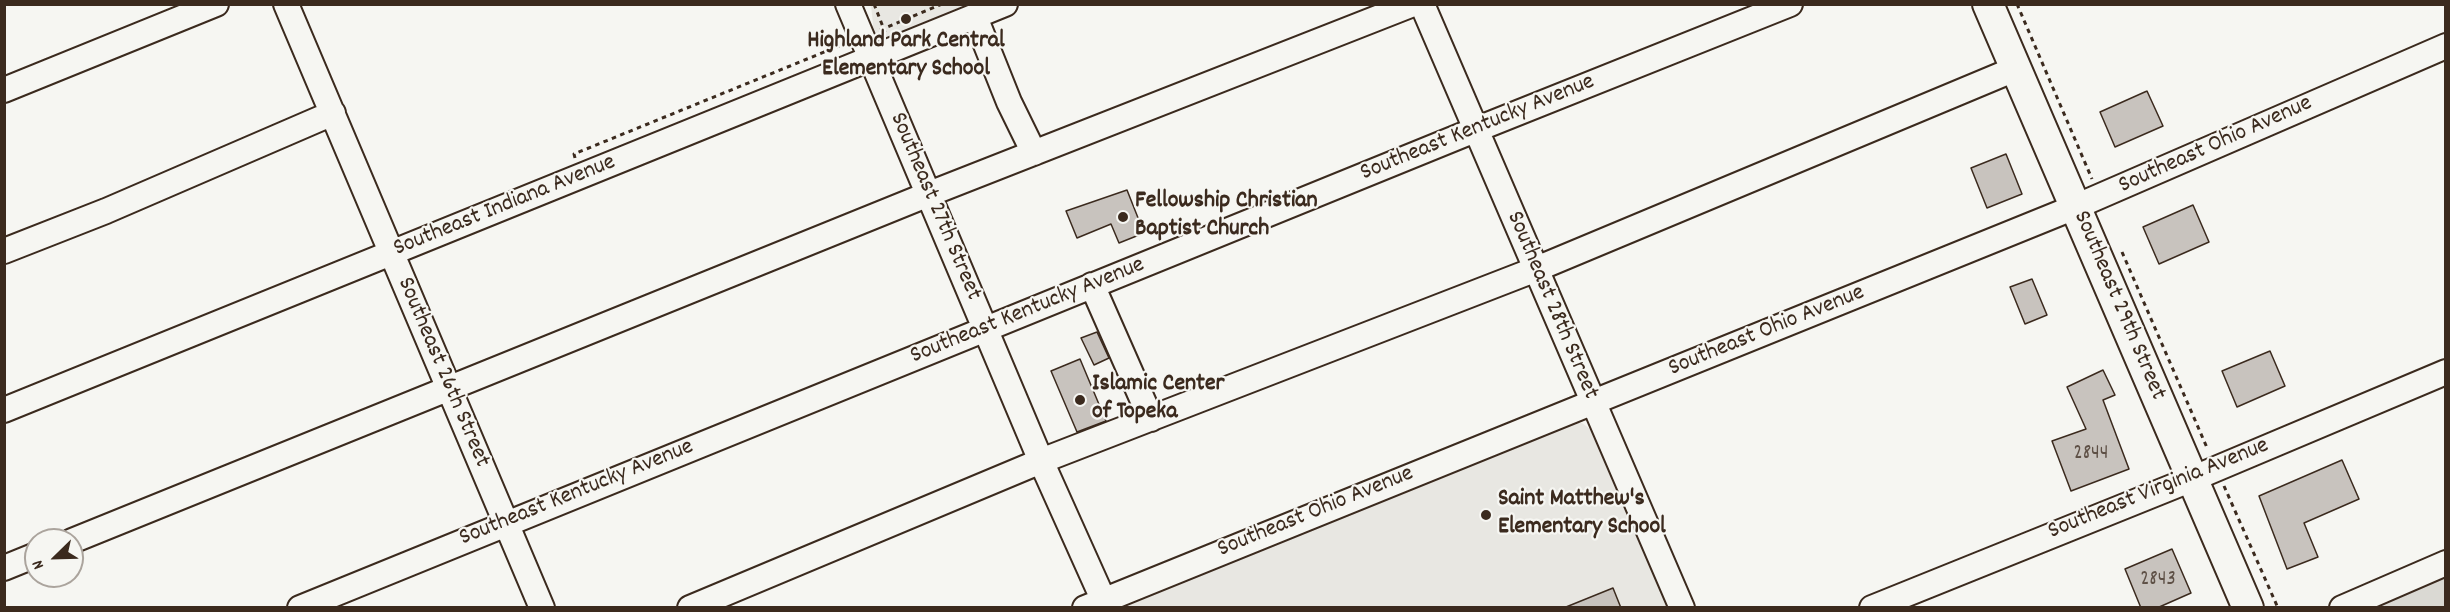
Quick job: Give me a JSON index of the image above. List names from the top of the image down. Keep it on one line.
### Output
{"streets":{"main road":["Southeast 29th Street"],"street":["Southeast Kentucky Avenue","Southeast Ohio Avenue","Southeast Indiana Avenue","Southeast 27th Street","Southeast 28th Street","Southeast 26th Street","Southeast Virginia Avenue"]},"crossings":[["Southeast Kentucky Avenue","Southeast 27th Street"],["Southeast Kentucky Avenue","Southeast 28th Street"],["Southeast Kentucky Avenue","Southeast 26th Street"],["Southeast Ohio Avenue","Southeast 27th Street"],["Southeast Ohio Avenue","Southeast 28th Street"],["Southeast Ohio Avenue","Southeast 29th Street"],["Southeast Indiana Avenue","Southeast 27th Street"],["Southeast Indiana Avenue","Southeast 26th Street"],["Southeast 29th Street","Southeast Virginia Avenue"]],"places":["Highland Park Central Elementary School","Fellowship Christian Baptist Church","Islamic Center of Topeka","Saint Matthew's Elementary School"],"house_numbers":["2844","2843"],"north":"bottom left"}
